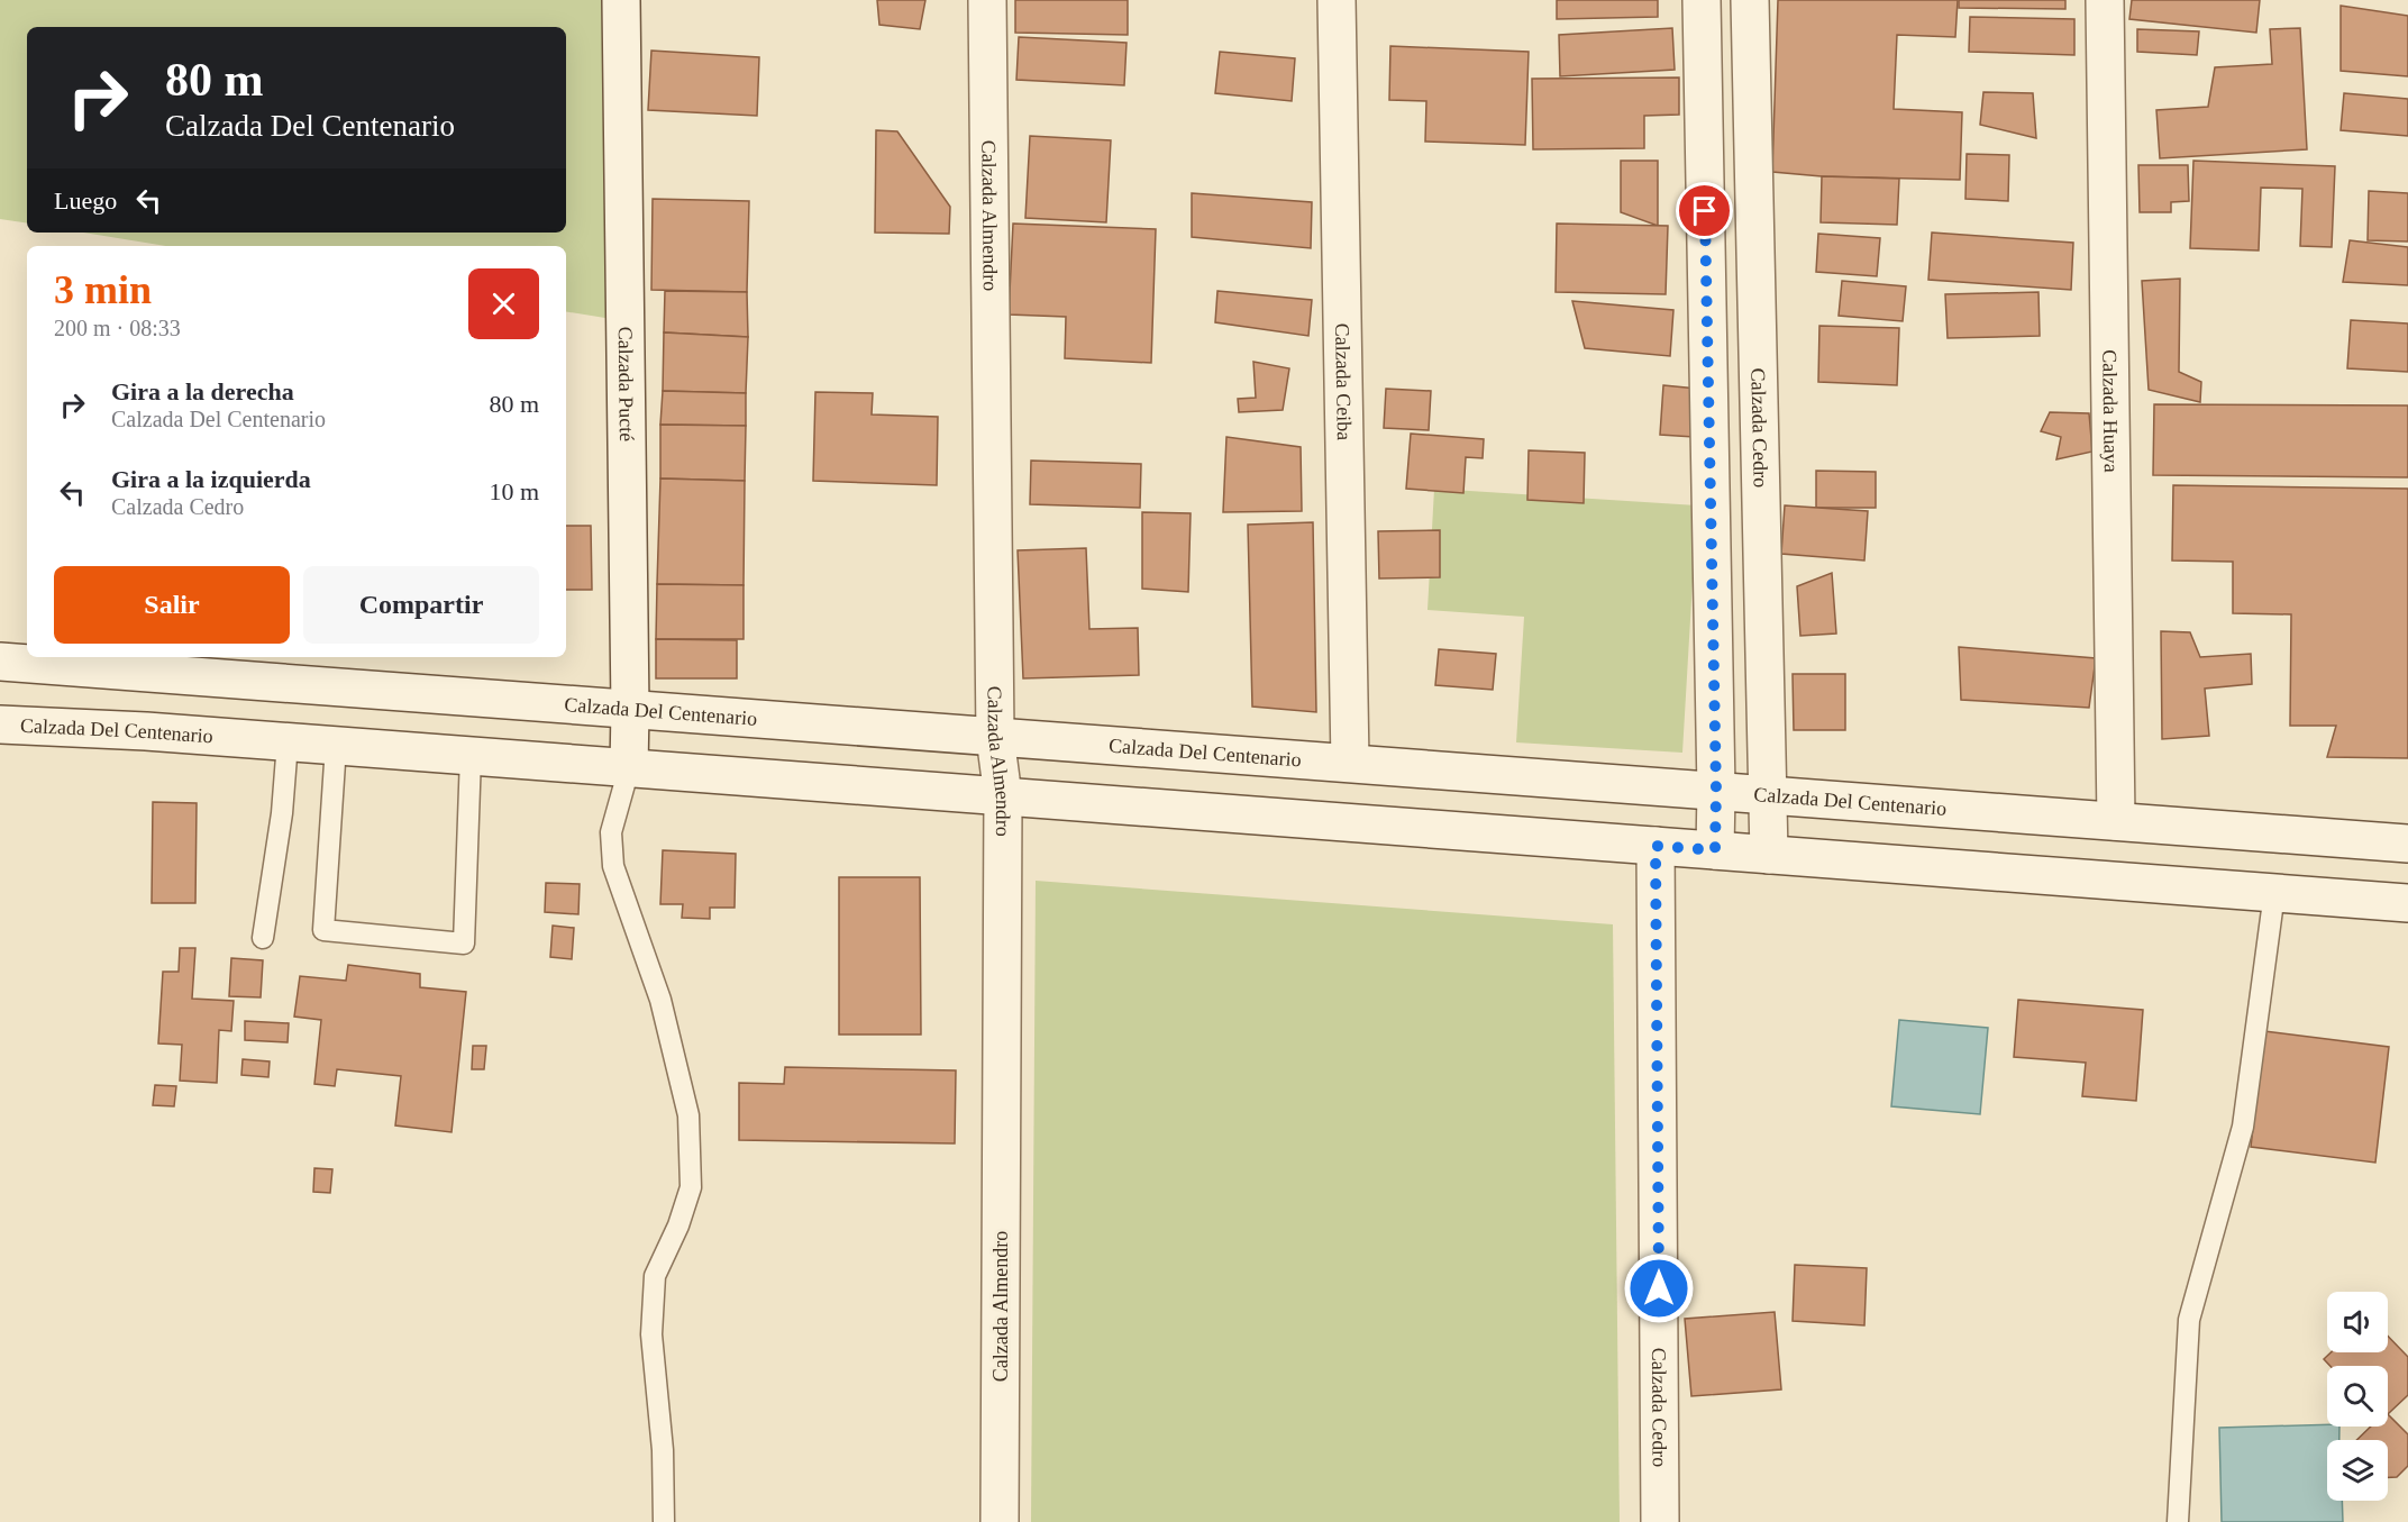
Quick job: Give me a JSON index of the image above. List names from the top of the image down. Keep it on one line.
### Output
{"streets":{"street":["Calzada Almendro","Calzada Ceiba","Calzada Pucté","Calzada Huaya","Calzada Cedro","Calzada Del Centenario"]},"crossings":[["Calzada Almendro","Calzada Del Centenario"],["Calzada Ceiba","Calzada Del Centenario"],["Calzada Pucté","Calzada Del Centenario"],["Calzada Huaya","Calzada Del Centenario"],["Calzada Cedro","Calzada Del Centenario"]],"page":{"turn":["80 m","Calzada Del Centenario"],"then":"Luego","heading":["3 min","200 m · 08:33"],"list":[{"name":"Gira a la derecha","note":"Calzada Del Centenario","value":"80 m"},{"name":"Gira a la izquierda","note":"Calzada Cedro","value":"10 m"}],"buttons":["Salir","Compartir"]}}
